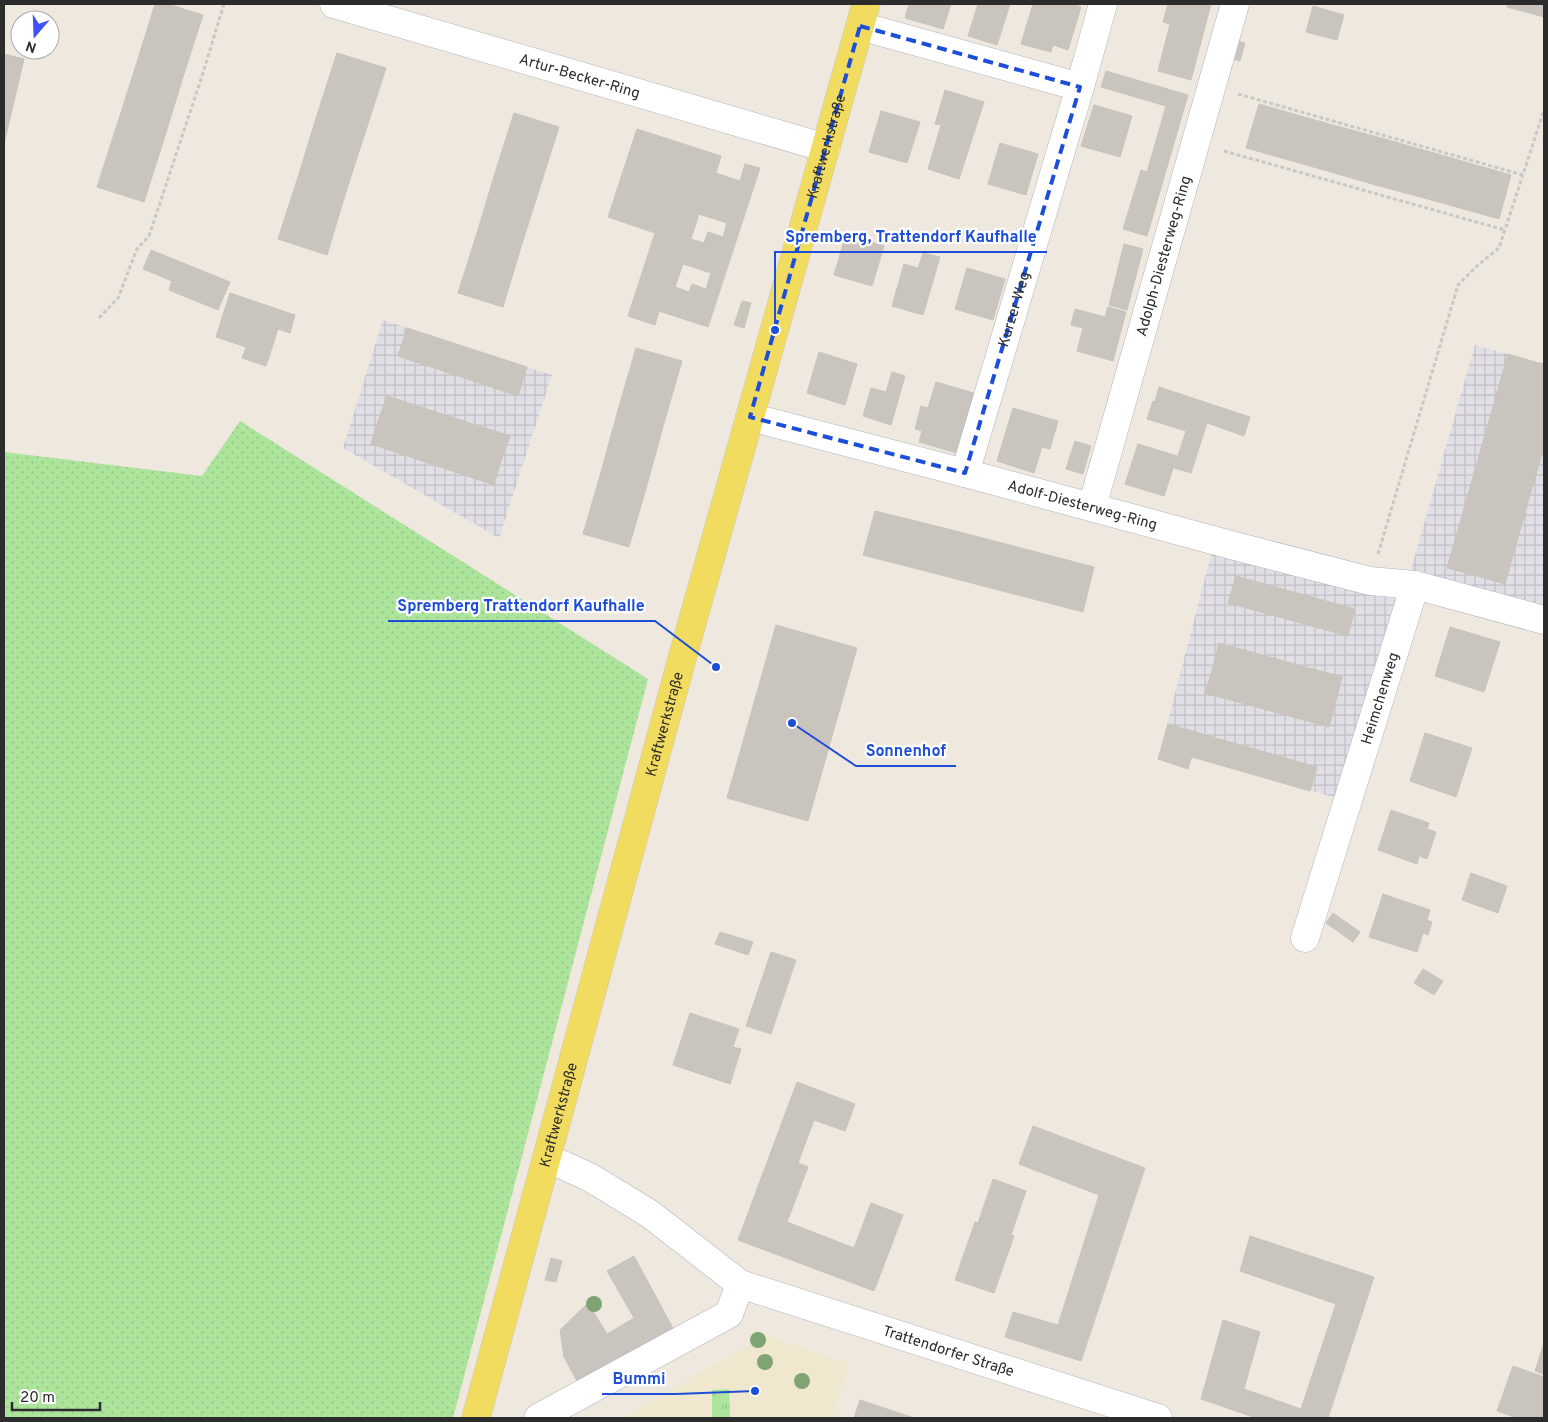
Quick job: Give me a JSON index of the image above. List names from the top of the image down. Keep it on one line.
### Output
{"streets":{"main road":["Kraftwerkstraße"],"street":["Artur-Becker-Ring","Adolph-Diesterweg-Ring","Kurzer Weg","Adolf-Diesterweg-Ring","Heimchenweg","Trattendorfer Straße"]},"crossings":[["Artur-Becker-Ring","Kraftwerkstraße"],["Kraftwerkstraße","Adolf-Diesterweg-Ring"],["Kraftwerkstraße","Trattendorfer Straße"],["Adolph-Diesterweg-Ring","Adolf-Diesterweg-Ring"],["Kurzer Weg","Adolf-Diesterweg-Ring"],["Adolf-Diesterweg-Ring","Heimchenweg"]],"places":["Spremberg, Trattendorf Kaufhalle","Spremberg Trattendorf Kaufhalle","Sonnenhof","Bummi"],"scale_bar":"20 m","north":"bottom"}
